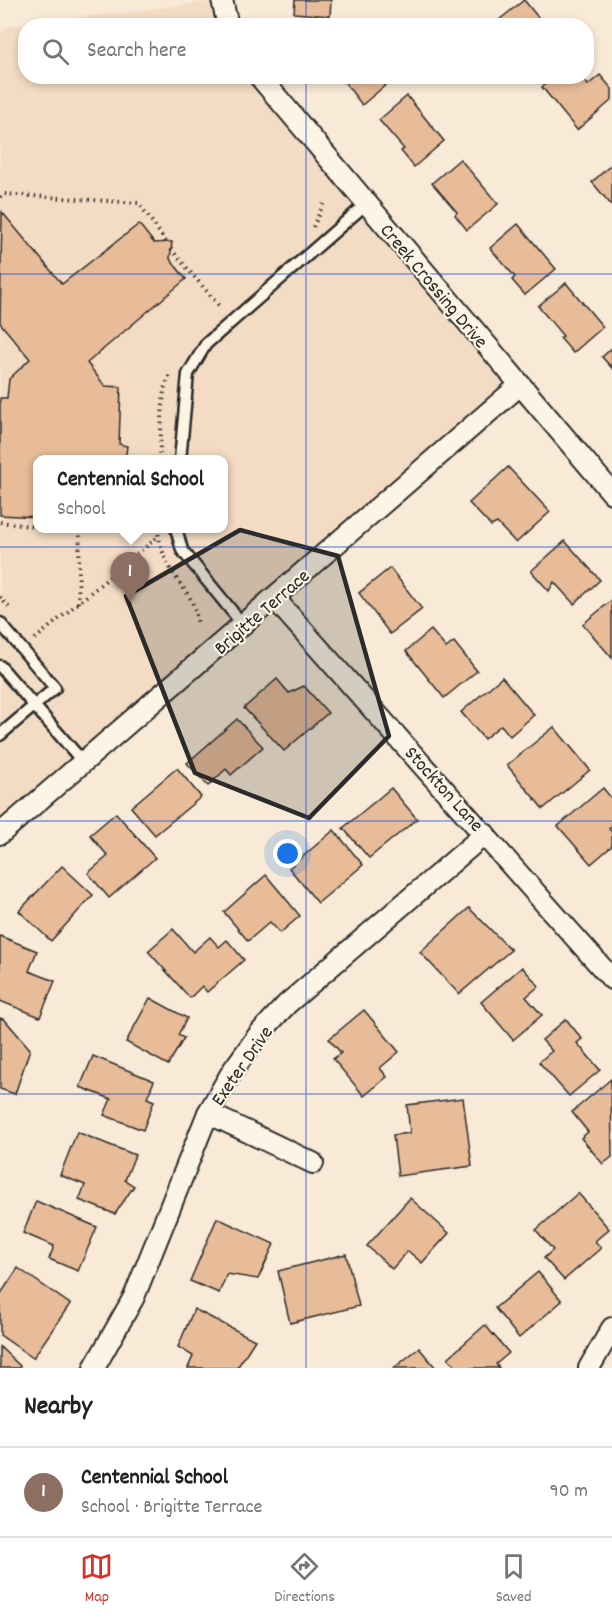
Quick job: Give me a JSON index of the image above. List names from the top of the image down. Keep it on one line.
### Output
{"streets":{"street":["Creek Crossing Drive","Brigitte Terrace","Stockton Lane","Exeter Drive"]},"crossings":[["Creek Crossing Drive","Brigitte Terrace"],["Brigitte Terrace","Stockton Lane"],["Stockton Lane","Exeter Drive"]],"page":{"search":"Search here","popup":["Centennial School","School"],"pins":"1","heading":"Nearby","list":[{"mark":"1","name":"Centennial School","note":"School · Brigitte Terrace","value":"90 m"}],"nav":["Map","Directions","Saved"]}}
